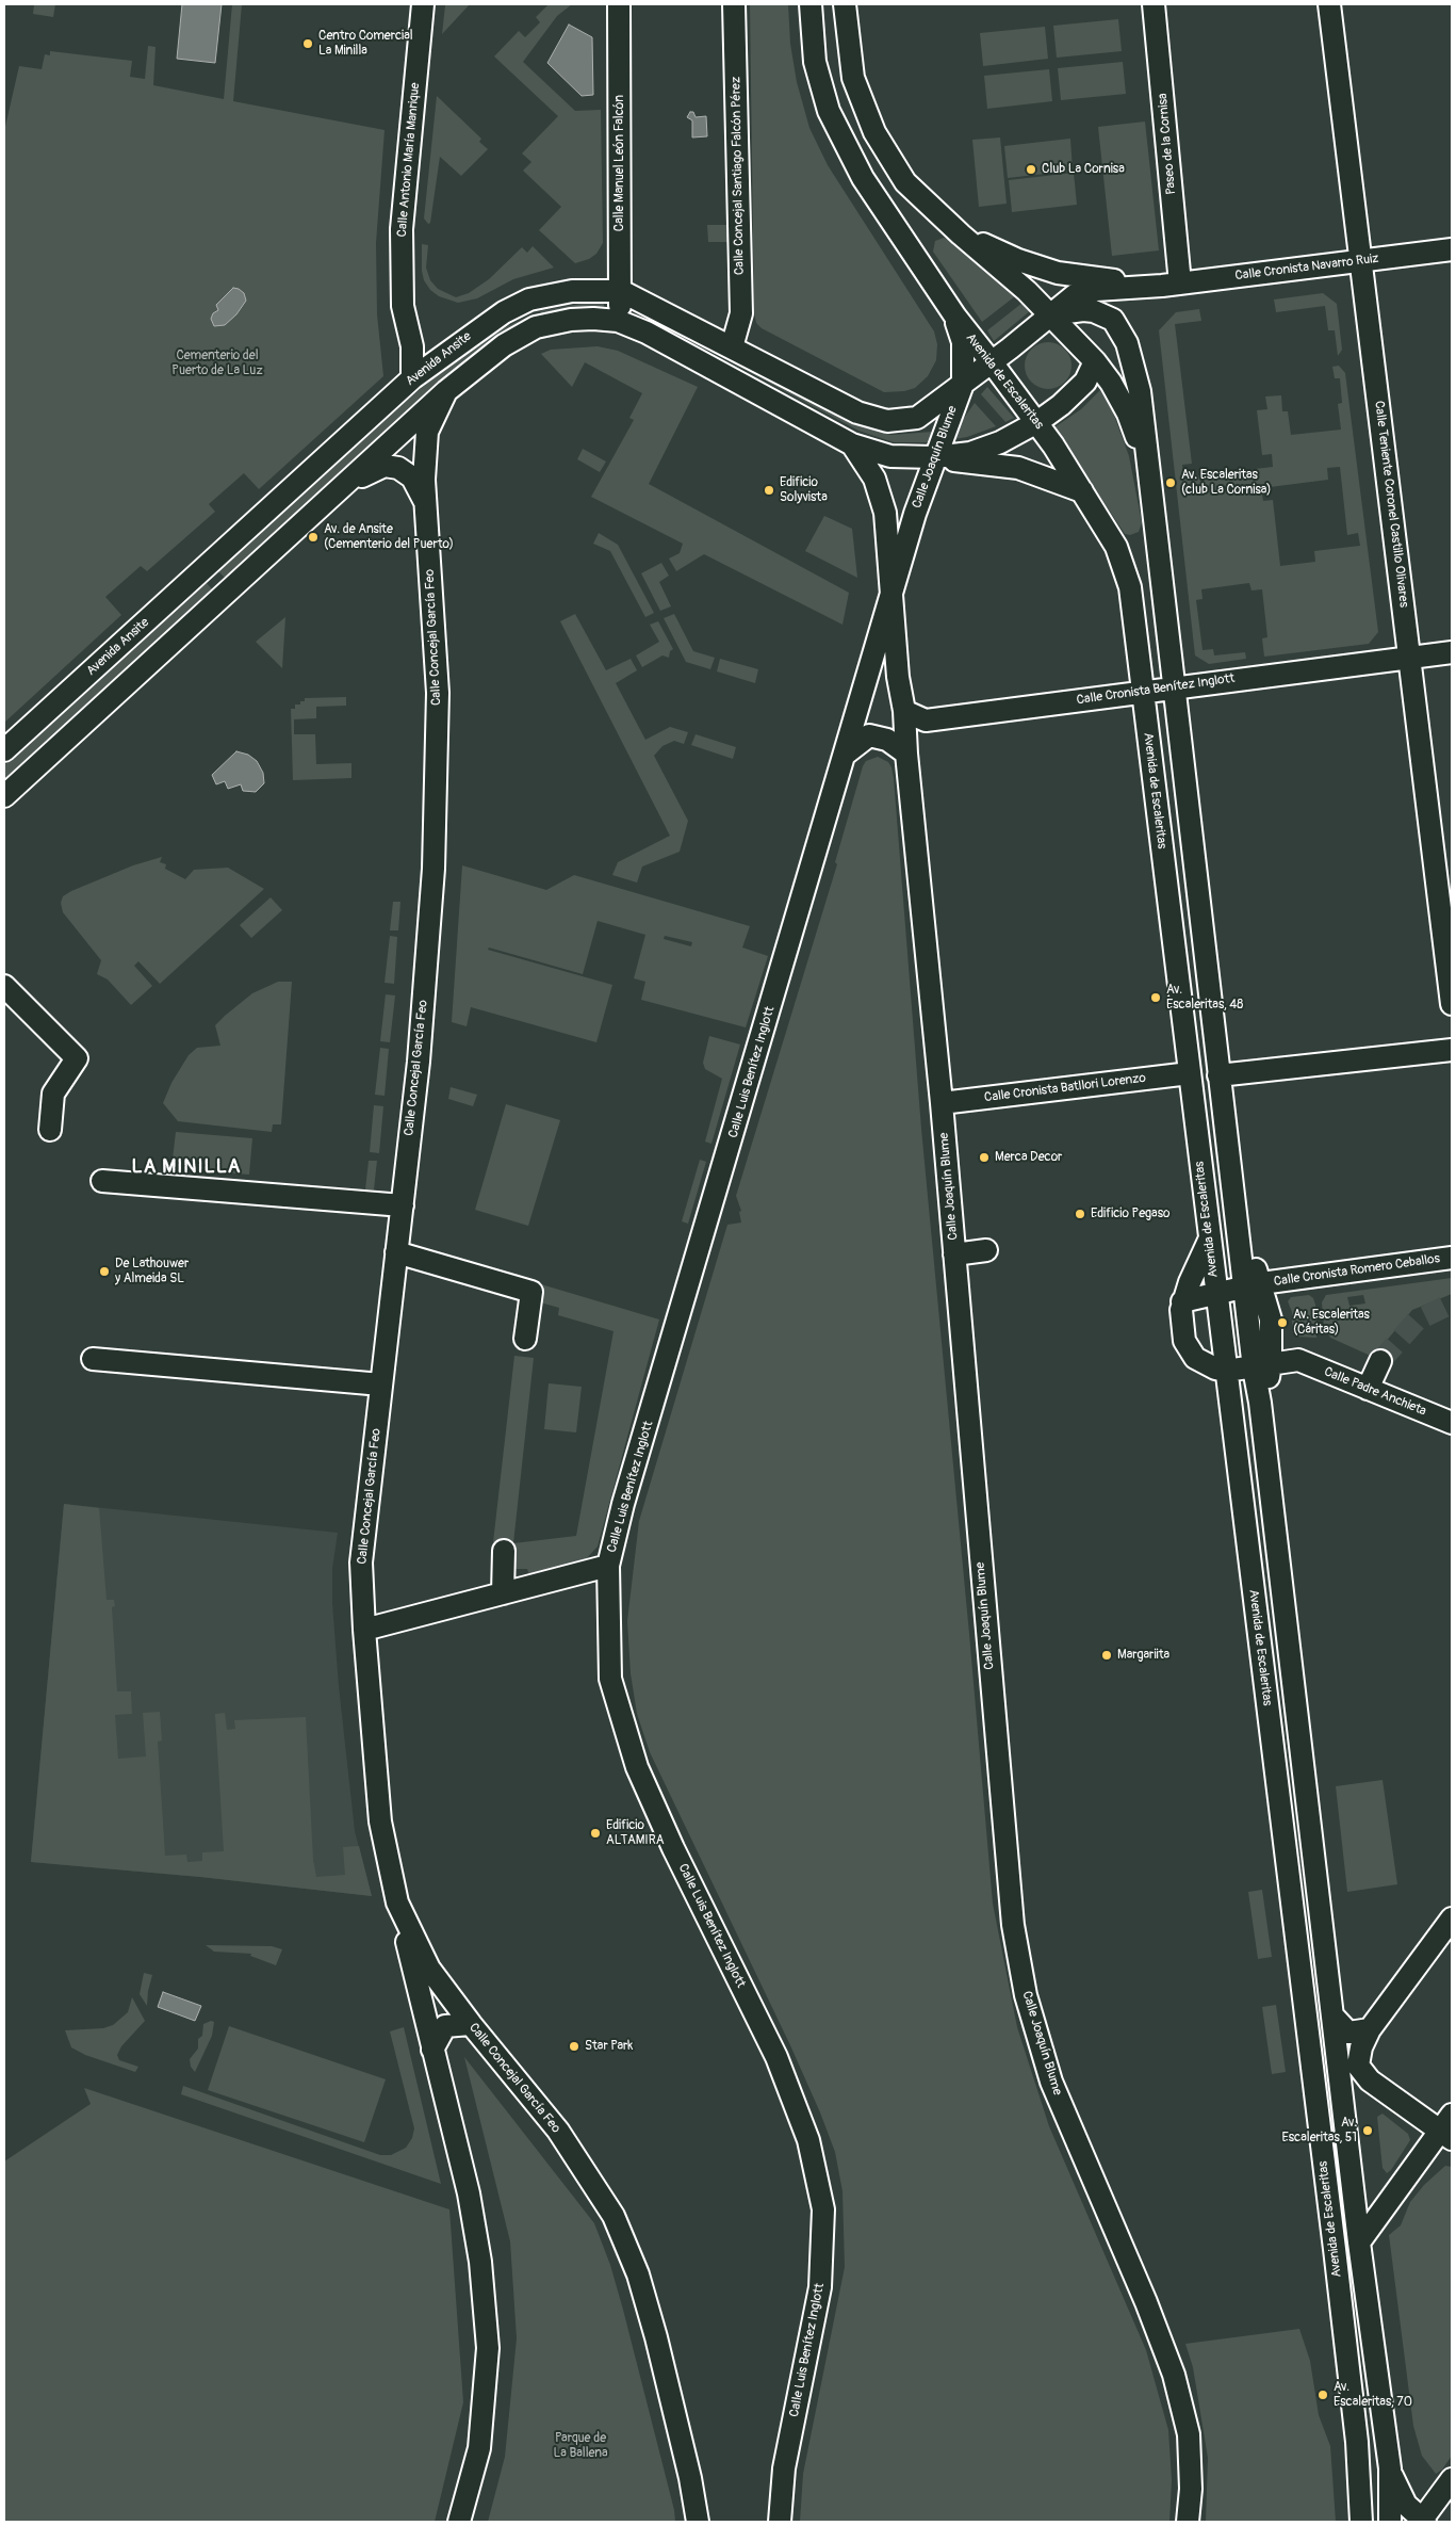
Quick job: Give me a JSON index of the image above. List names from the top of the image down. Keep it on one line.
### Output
{"streets":{"street":["Paseo de la Cornisa","Calle Antonio María Manrique","Calle Manuel León Falcón","Calle Concejal Santiago Falcón Pérez","Calle Cronista Navarro Ruiz","Avenida Ansite","Avenida de Escaleritas","Calle Joaquín Blume","Calle Teniente Coronel Castillo Olivares","Calle Concejal García Feo","Calle Cronista Benítez Inglott","Calle Luis Benítez Inglott","Calle Cronista Batllori Lorenzo","Calle Cronista Romero Ceballos","Calle Padre Anchieta"]},"crossings":[["Paseo de la Cornisa","Calle Cronista Navarro Ruiz"],["Calle Antonio María Manrique","Avenida Ansite"],["Calle Manuel León Falcón","Avenida Ansite"],["Calle Concejal Santiago Falcón Pérez","Avenida Ansite"],["Calle Cronista Navarro Ruiz","Avenida Ansite"],["Calle Cronista Navarro Ruiz","Avenida de Escaleritas"],["Calle Cronista Navarro Ruiz","Calle Joaquín Blume"],["Calle Cronista Navarro Ruiz","Calle Teniente Coronel Castillo Olivares"],["Avenida Ansite","Calle Joaquín Blume"],["Avenida de Escaleritas","Calle Joaquín Blume"],["Avenida de Escaleritas","Calle Cronista Benítez Inglott"],["Avenida de Escaleritas","Calle Cronista Batllori Lorenzo"],["Avenida de Escaleritas","Calle Cronista Romero Ceballos"],["Avenida de Escaleritas","Calle Padre Anchieta"],["Calle Joaquín Blume","Calle Cronista Benítez Inglott"],["Calle Joaquín Blume","Calle Luis Benítez Inglott"],["Calle Joaquín Blume","Calle Cronista Batllori Lorenzo"],["Calle Teniente Coronel Castillo Olivares","Calle Cronista Benítez Inglott"]],"districts":["LA MINILLA"],"parks":["Cementerio del Puerto de La Luz","Parque de La Ballena"],"places":["Centro Comercial La Minilla","Club La Cornisa","Av. Escaleritas (club La Cornisa)","Edificio Solyvista","Av. de Ansite (Cementerio del Puerto)","Av. Escaleritas, 48","Merca Decor","Edificio Pegaso","De Lathouwer y Almeida SL","Av. Escaleritas (Cáritas)","Margariita","Edificio ALTAMIRA","Star Park","Av. Escaleritas, 51","Av. Escaleritas, 70"]}
